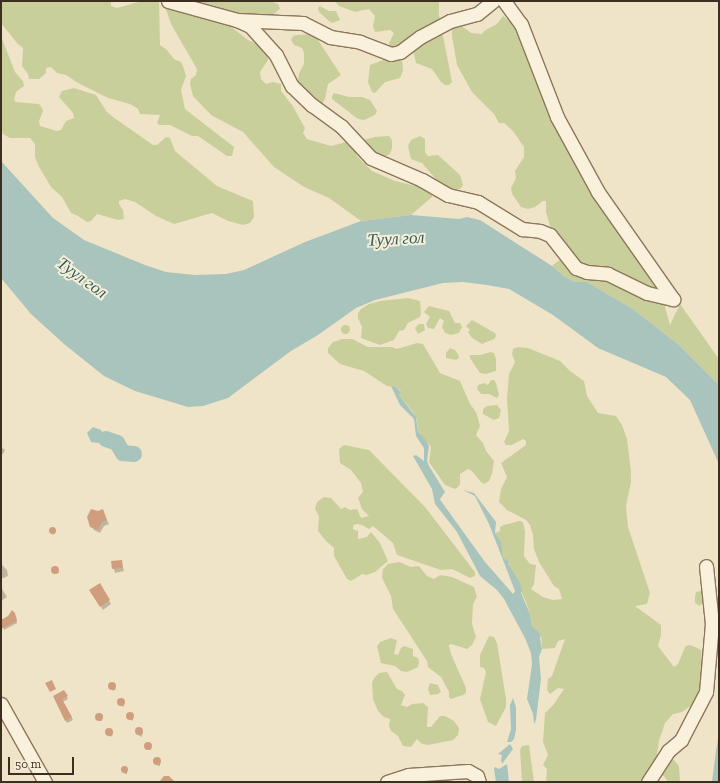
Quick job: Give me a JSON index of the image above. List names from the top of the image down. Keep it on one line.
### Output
{"water":["Туул гол"],"scale_bar":"50 m"}
